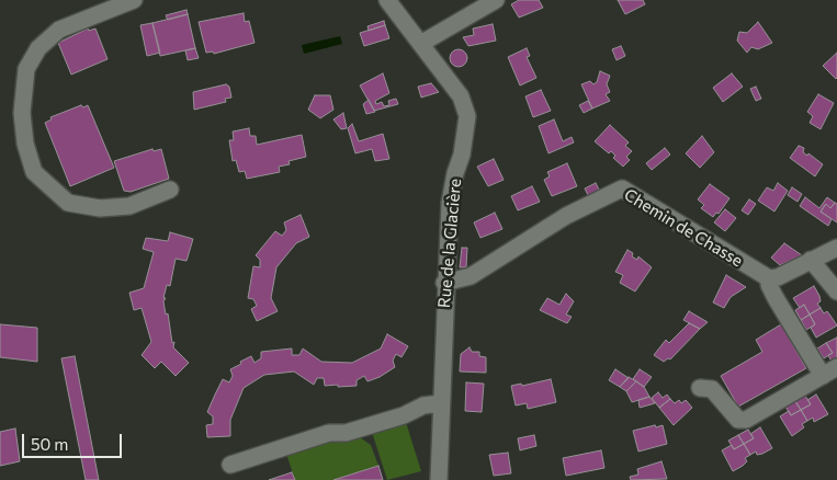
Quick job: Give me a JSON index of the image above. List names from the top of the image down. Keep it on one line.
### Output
{"streets":{"street":["Chemin de Chasse","Rue de la Glacière"]},"crossings":[["Chemin de Chasse","Rue de la Glacière"]],"scale_bar":"50 m"}
